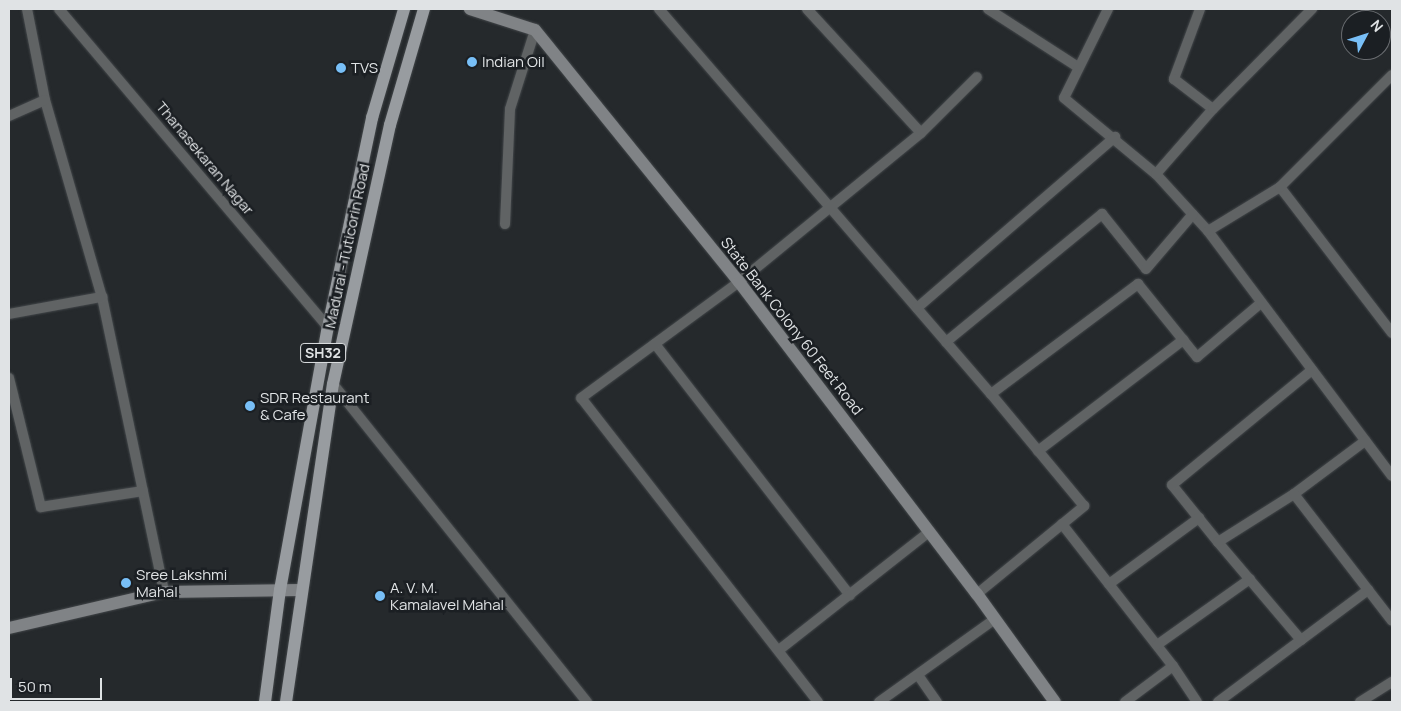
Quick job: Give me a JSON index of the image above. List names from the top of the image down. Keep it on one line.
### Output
{"streets":{"main road":["Madurai - Tuticorin Road","SH32"],"street":["Thanasekaran Nagar","State Bank Colony 60 Feet Road"]},"crossings":[["Thanasekaran Nagar","Madurai - Tuticorin Road"]],"places":["Indian Oil","TVS","SDR Restaurant & Cafe","Sree Lakshmi Mahal","A. V. M. Kamalavel Mahal"],"scale_bar":"50 m","north":"top right"}
